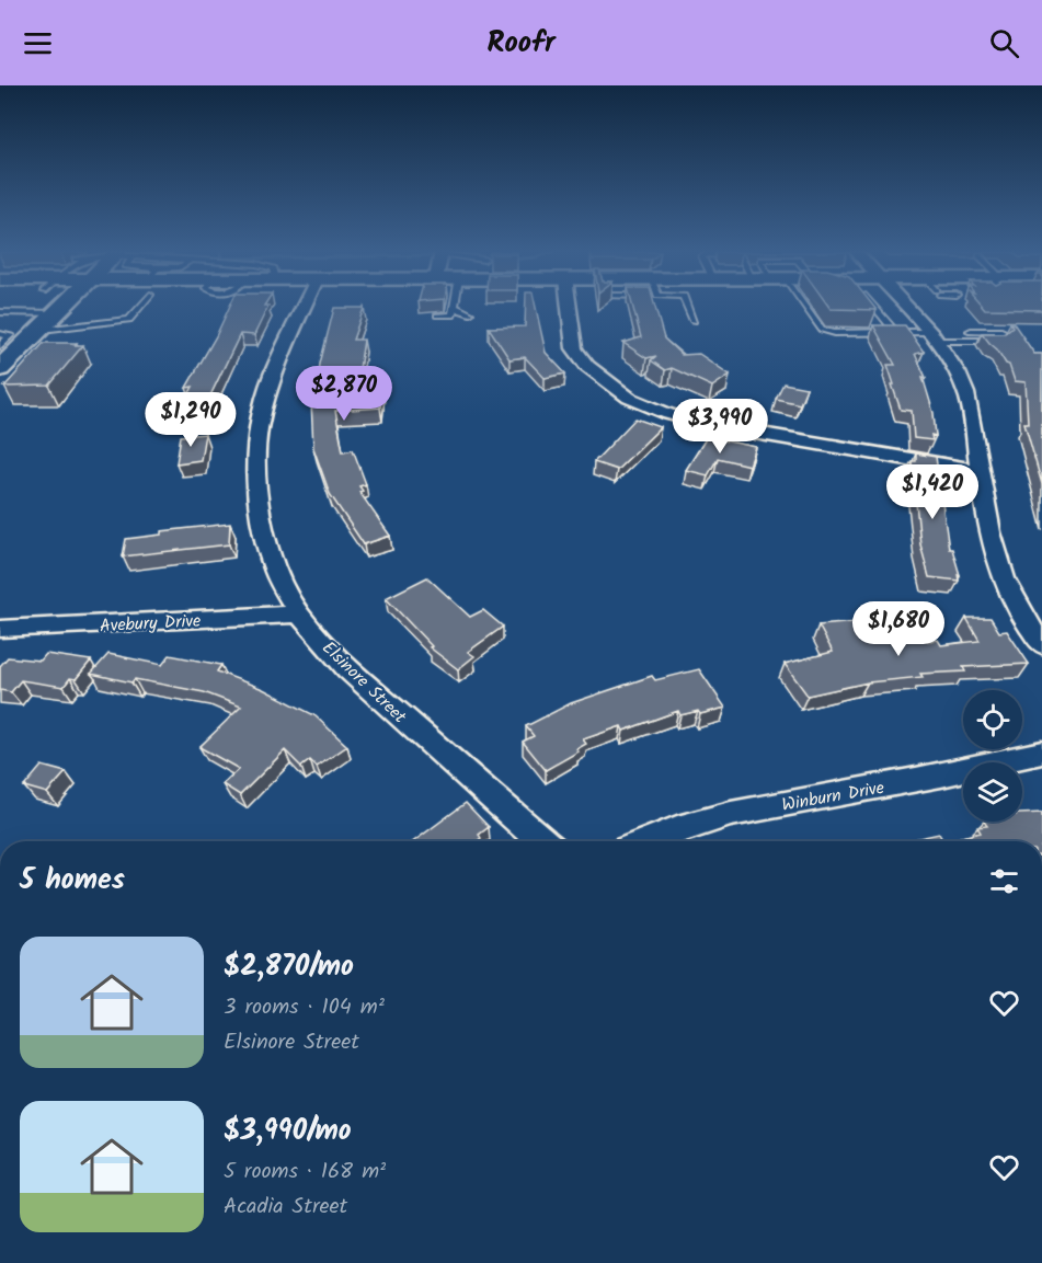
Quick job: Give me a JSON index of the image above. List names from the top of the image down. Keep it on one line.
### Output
{"streets":{"street":["Avebury Drive","Elsinore Street","Winburn Drive"]},"crossings":[["Avebury Drive","Elsinore Street"]],"page":{"header":"Roofr","price":["$2,870","$1,290","$3,990","$1,420","$1,680"],"heading":"5 homes","list":[{"name":"$2,870/mo","note":"3 rooms · 104 m² · Elsinore Street"},{"name":"$3,990/mo","note":"5 rooms · 168 m² · Acadia Street"}]}}
